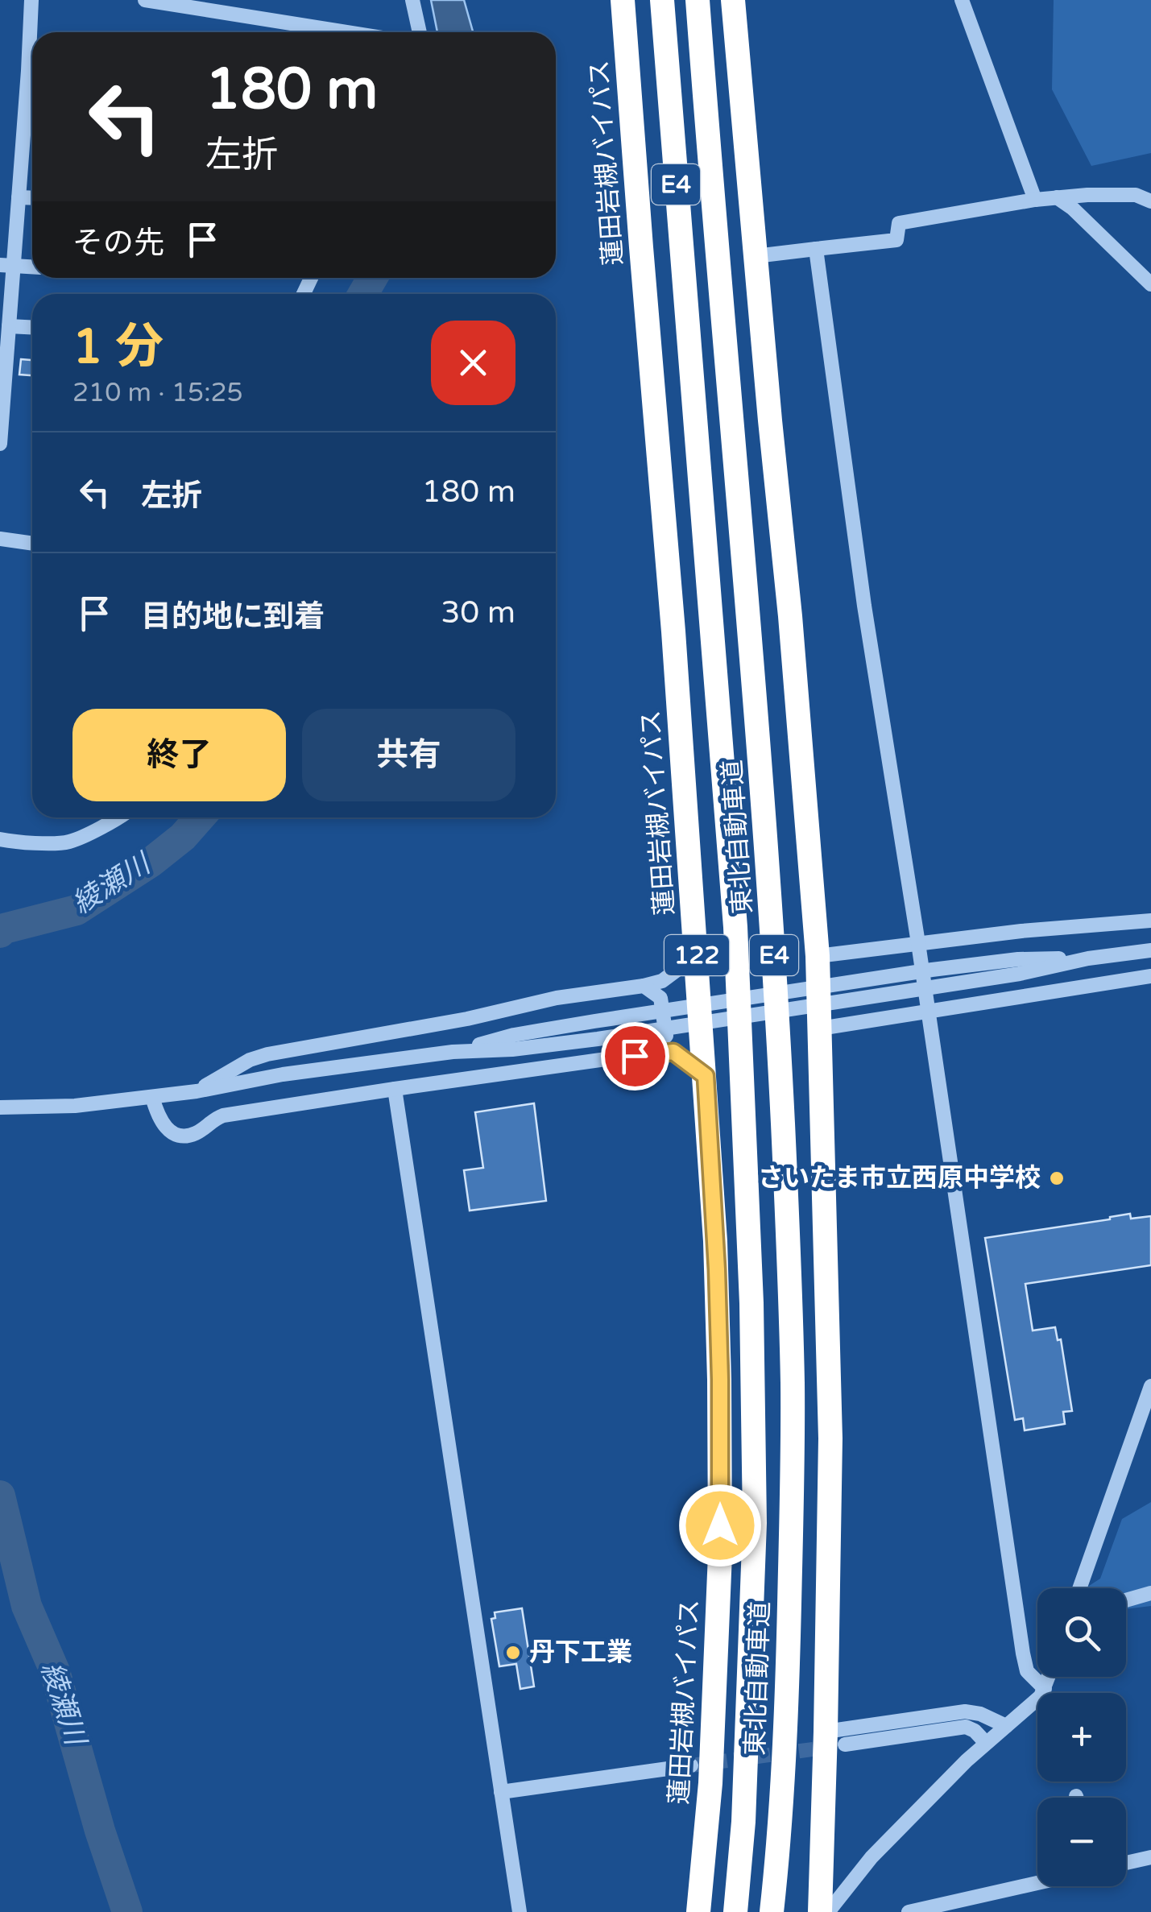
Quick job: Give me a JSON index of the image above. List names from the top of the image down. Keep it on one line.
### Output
{"streets":{"highway":["蓮田岩槻バイパス","E4","東北自動車道","122"]},"water":["綾瀬川"],"places":["さいたま市立西原中学校","丹下工業"],"page":{"turn":["180 m","左折"],"then":"その先","heading":["1 分","210 m · 15:25"],"list":[{"name":"左折","value":"180 m"},{"name":"目的地に到着","value":"30 m"}],"buttons":["終了","共有"],"map_buttons":["+","−"]}}
